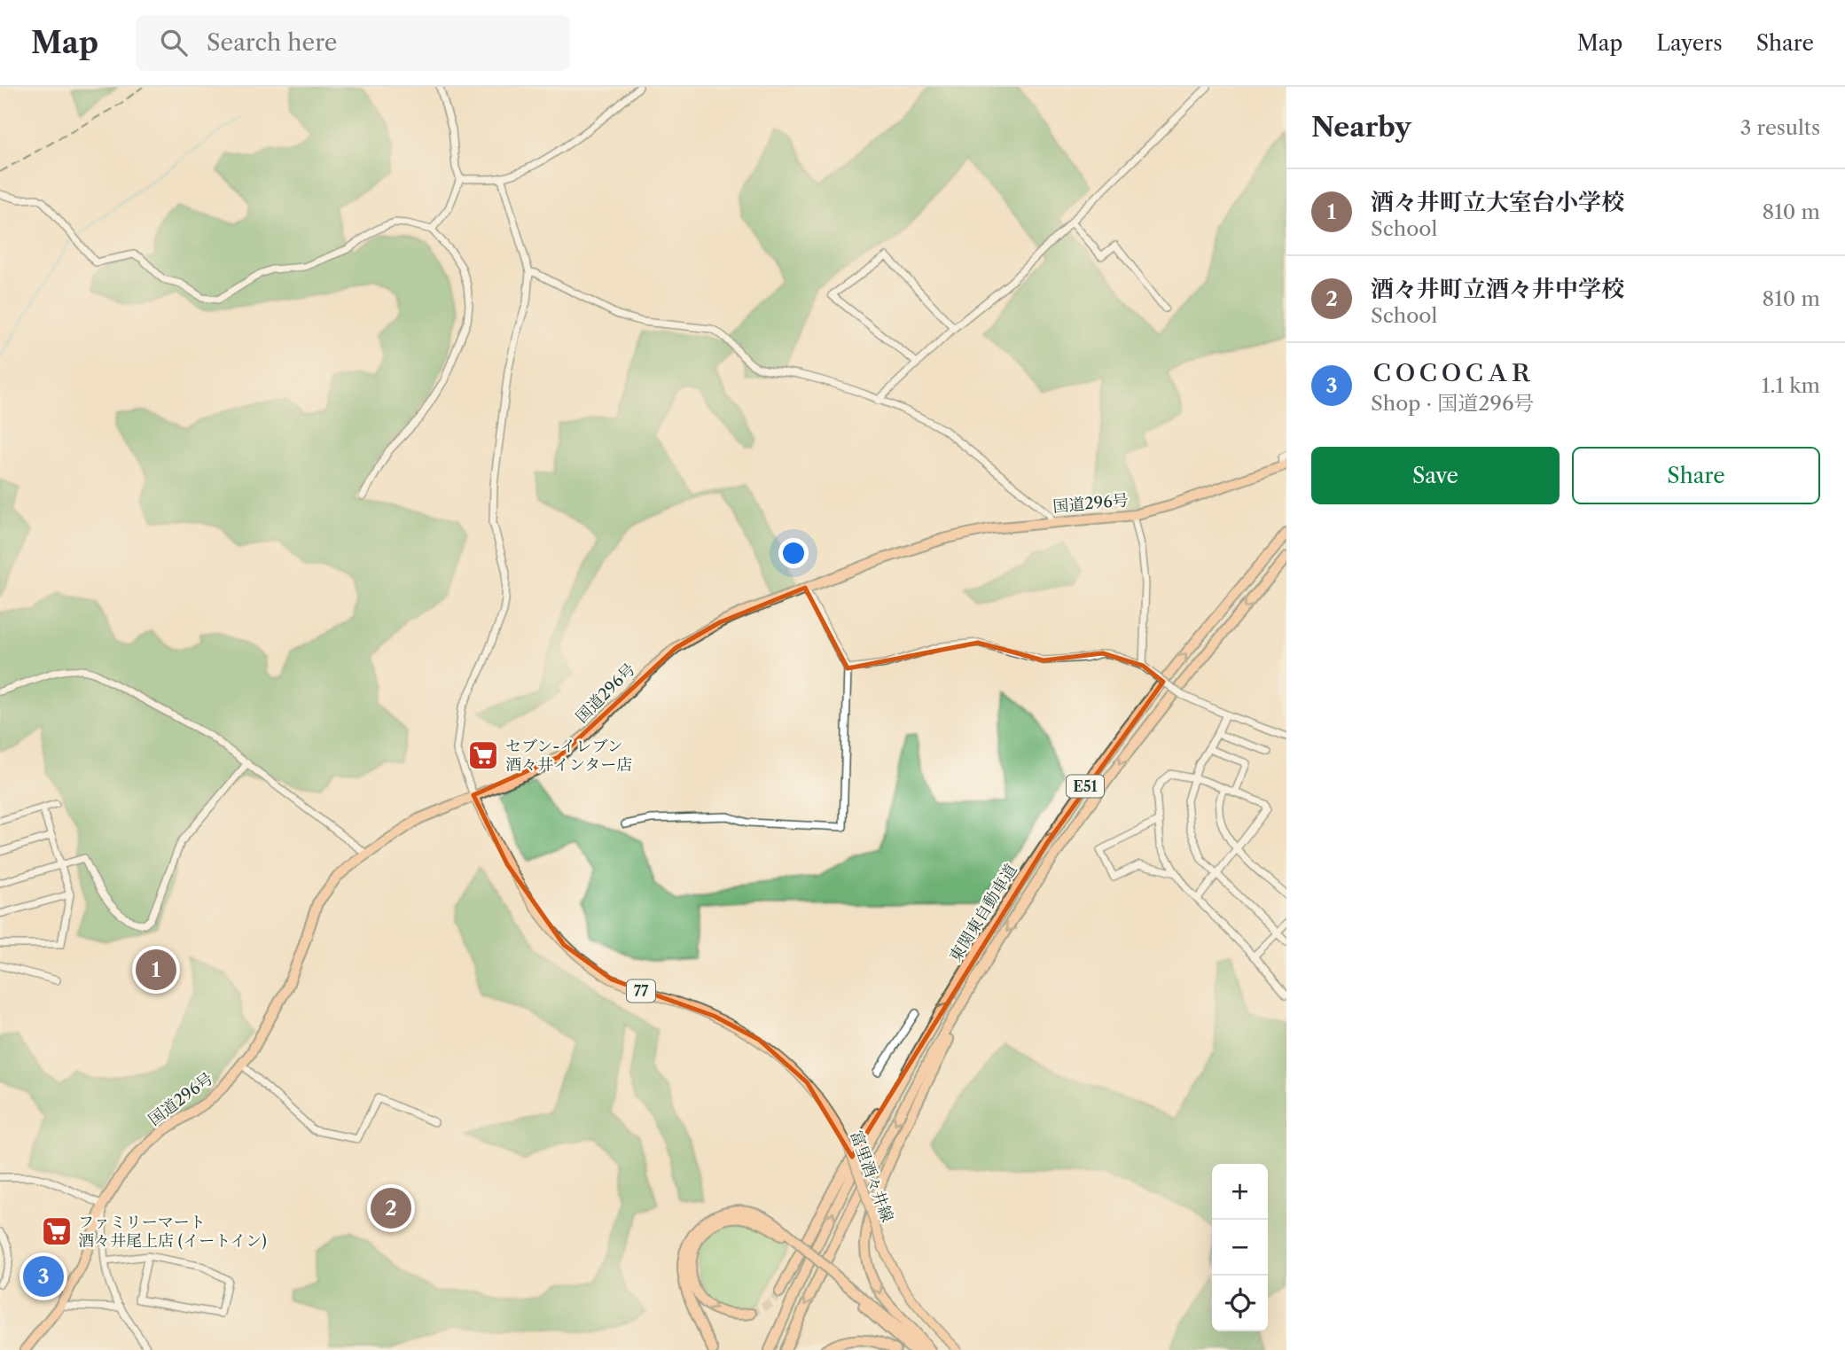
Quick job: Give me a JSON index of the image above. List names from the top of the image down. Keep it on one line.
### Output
{"streets":{"highway":["国道296号","E51","東関東自動車道"],"main road":["77","富里酒々井線"]},"crossings":[["国道296号","富里酒々井線"]],"places":{"supermarket":["セブン-イレブン 酒々井インター店","ファミリーマート 酒々井尾上店 (イートイン)"]},"page":{"header":"Map","search":"Search here","nav":["Map","Layers","Share"],"heading":["Nearby","3 results"],"list":[{"mark":"1","name":"酒々井町立大室台小学校","note":"School","value":"810 m"},{"mark":"2","name":"酒々井町立酒々井中学校","note":"School","value":"810 m"},{"mark":"3","name":"ＣＯＣＯＣＡＲ","note":"Shop · 国道296号","value":"1.1 km"}],"buttons":["Save","Share"],"pins":["1","2","3"],"map_buttons":["+","−"]}}
